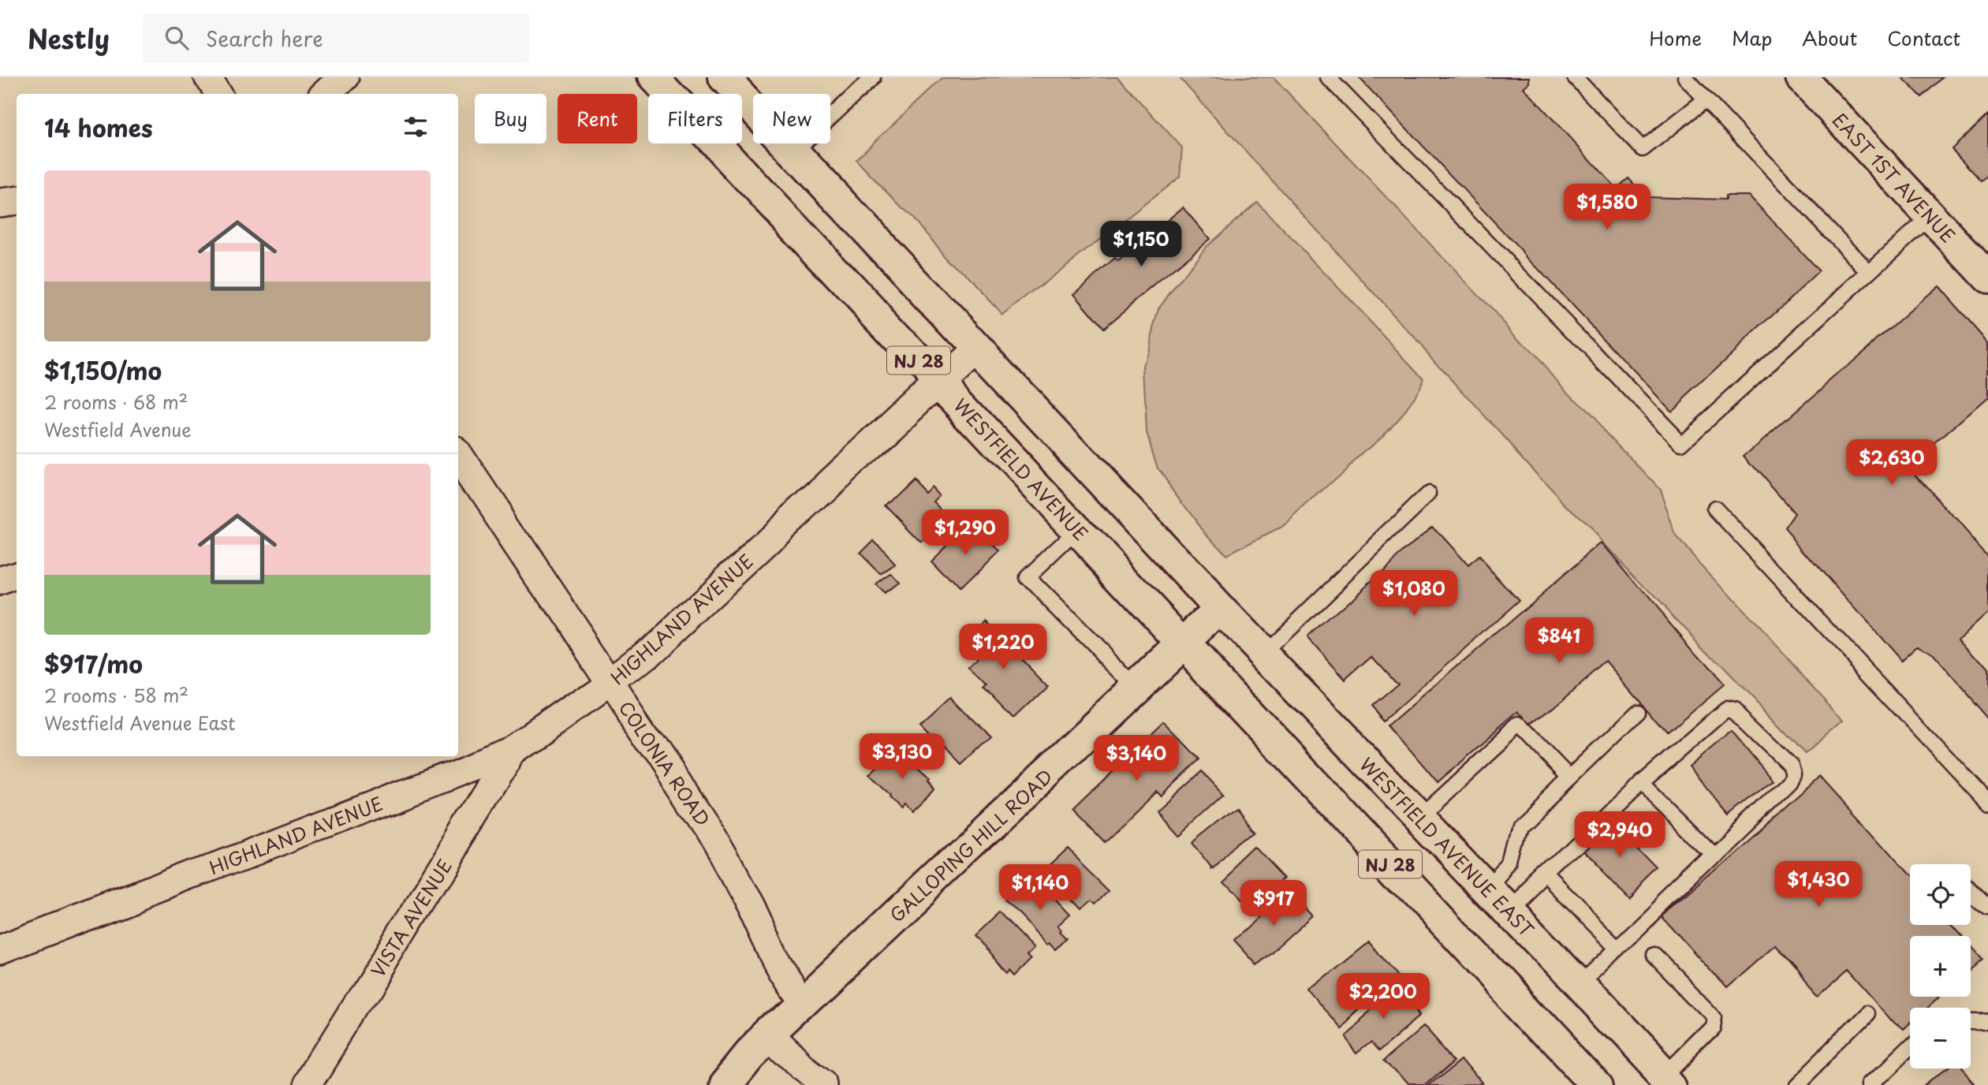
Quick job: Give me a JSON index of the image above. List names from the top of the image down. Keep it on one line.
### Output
{"streets":{"main road":["EAST 1ST AVENUE","NJ 28","WESTFIELD AVENUE","GALLOPING HILL ROAD","WESTFIELD AVENUE EAST"],"street":["HIGHLAND AVENUE","COLONIA ROAD","VISTA AVENUE"]},"crossings":[["NJ 28","WESTFIELD AVENUE"],["NJ 28","HIGHLAND AVENUE"],["NJ 28","GALLOPING HILL ROAD"],["NJ 28","WESTFIELD AVENUE EAST"],["WESTFIELD AVENUE","HIGHLAND AVENUE"],["WESTFIELD AVENUE","GALLOPING HILL ROAD"],["HIGHLAND AVENUE","COLONIA ROAD"],["HIGHLAND AVENUE","VISTA AVENUE"],["COLONIA ROAD","GALLOPING HILL ROAD"],["GALLOPING HILL ROAD","WESTFIELD AVENUE EAST"]],"page":{"header":"Nestly","search":"Search here","nav":["Home","Map","About","Contact"],"chip":["Buy","Rent","Filters","New"],"heading":"14 homes","list":[{"name":"$1,150/mo","note":"2 rooms · 68 m² · Westfield Avenue"},{"name":"$917/mo","note":"2 rooms · 58 m² · Westfield Avenue East"}],"price":["$1,580","$1,150","$2,630","$1,290","$1,080","$841","$1,220","$3,130","$3,140","$2,940","$1,430","$1,140","$917","$2,200"],"map_buttons":["+","−"]}}
